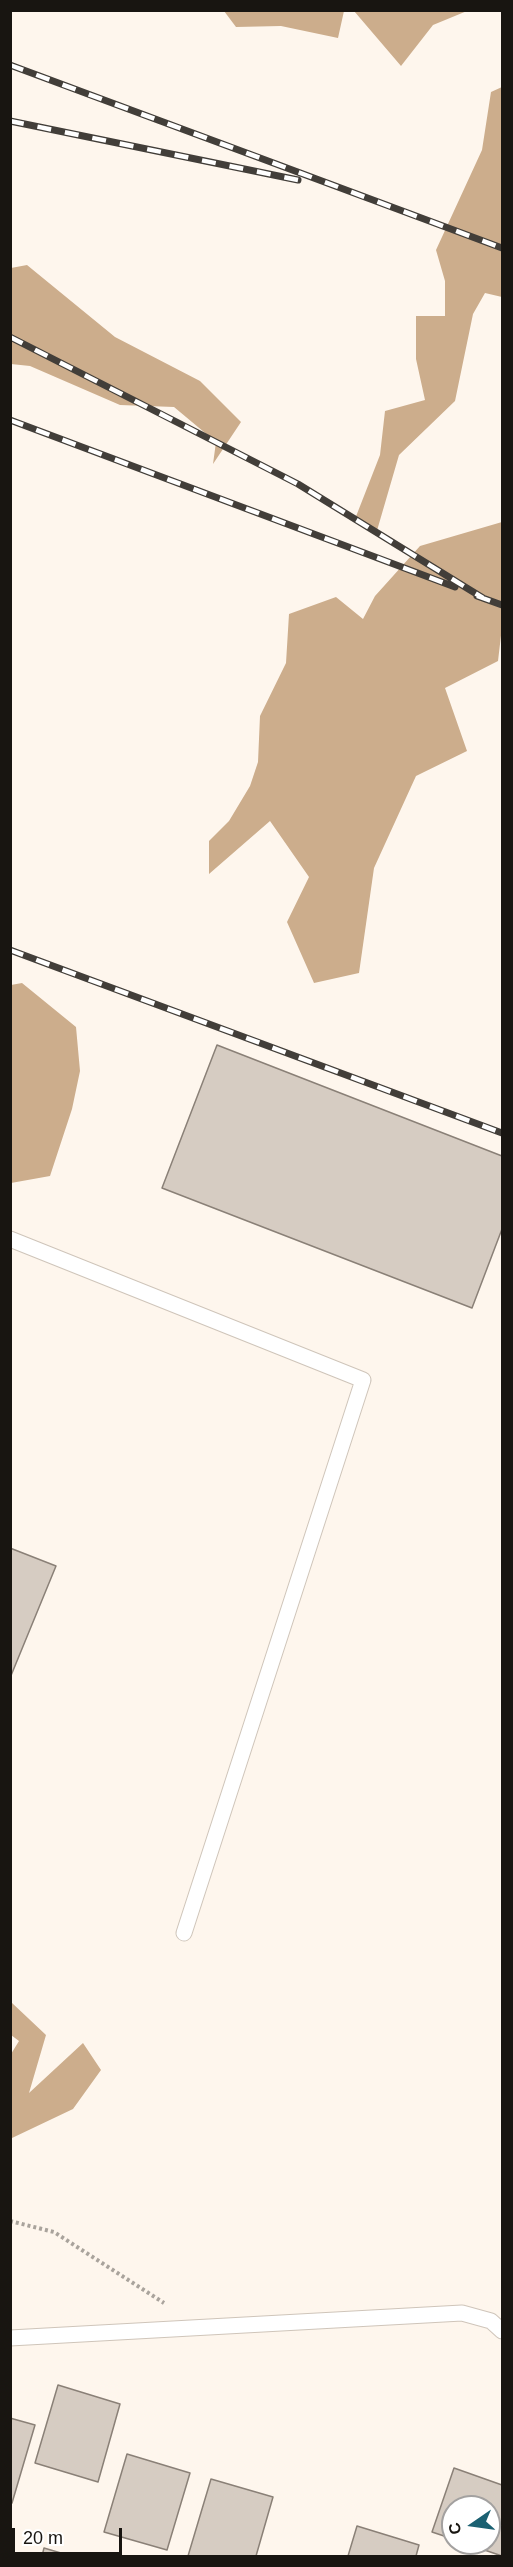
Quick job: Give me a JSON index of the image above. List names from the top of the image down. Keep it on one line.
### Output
{"scale_bar":"20 m","north":"left"}
